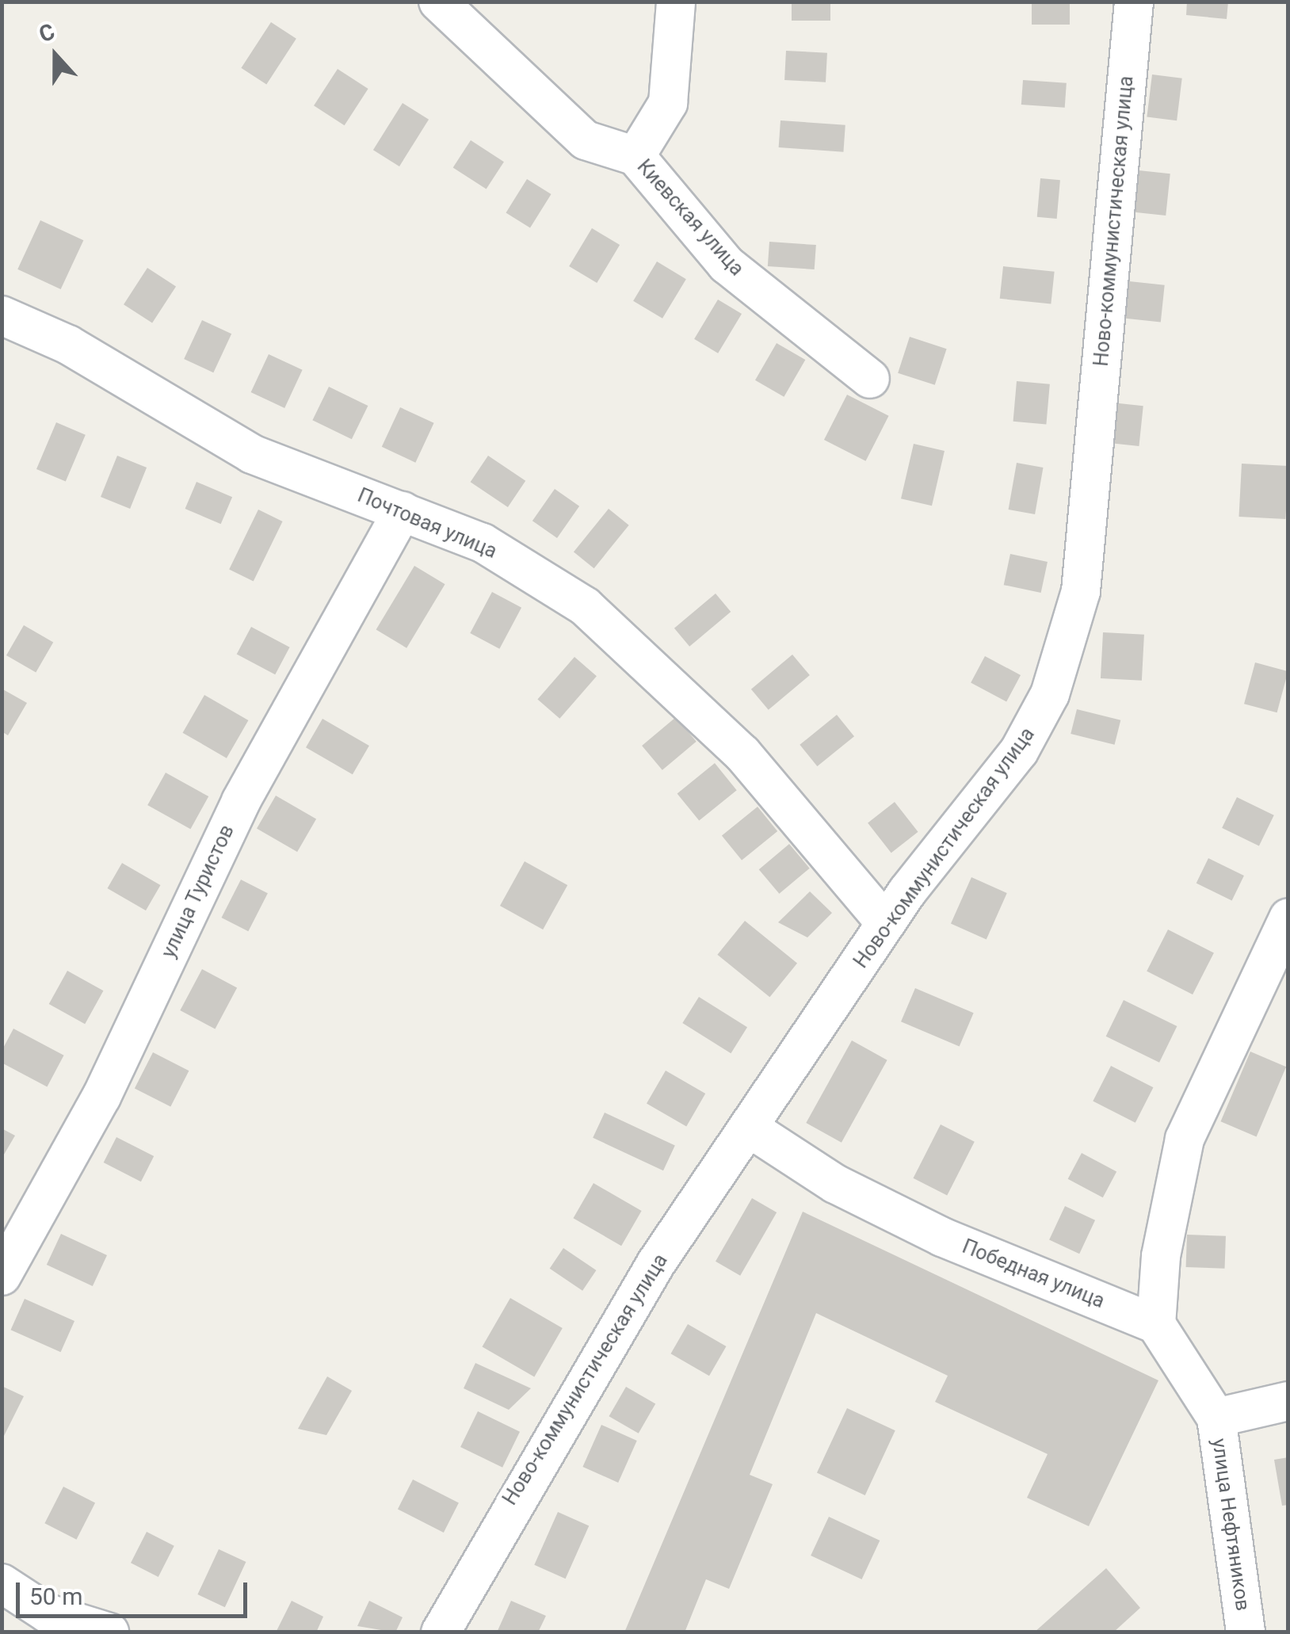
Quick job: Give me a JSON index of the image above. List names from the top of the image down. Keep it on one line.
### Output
{"streets":{"street":["Киевская улица","Ново-коммунистическая улица","Почтовая улица","улица Туристов","Победная улица","улица Нефтяников"]},"crossings":[["Ново-коммунистическая улица","Почтовая улица"],["Ново-коммунистическая улица","Победная улица"],["Почтовая улица","улица Туристов"]],"scale_bar":"50 m","north":"top"}
